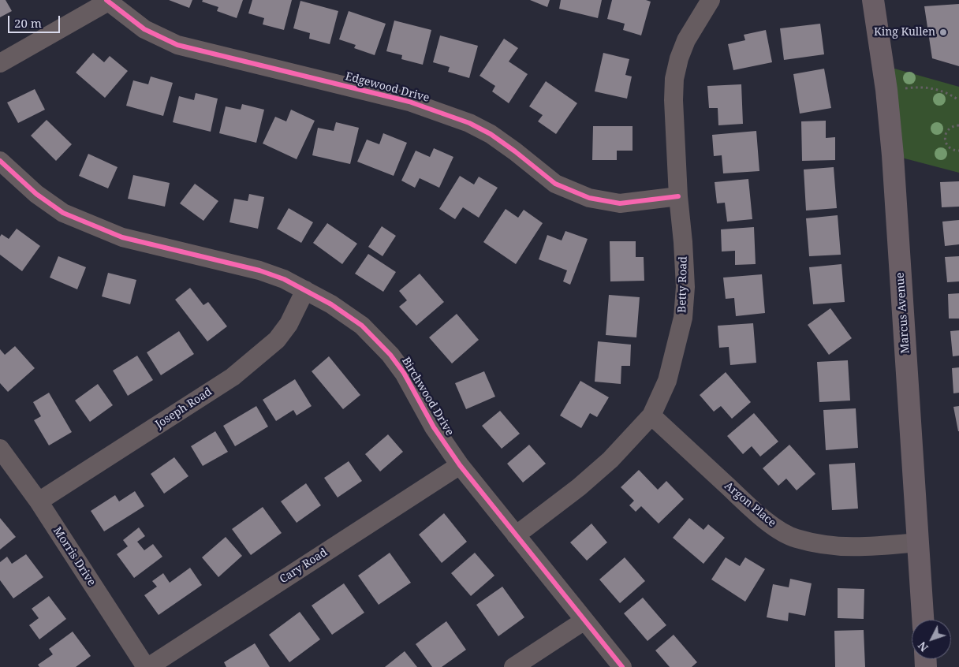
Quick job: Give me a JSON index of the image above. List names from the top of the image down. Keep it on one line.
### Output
{"streets":{"main road":["Marcus Avenue"],"street":["Edgewood Drive","Betty Road","Birchwood Drive","Joseph Road","Argon Place","Morris Drive","Cary Road"]},"crossings":[["Edgewood Drive","Betty Road"],["Betty Road","Birchwood Drive"],["Betty Road","Argon Place"],["Marcus Avenue","Argon Place"],["Birchwood Drive","Joseph Road"],["Birchwood Drive","Cary Road"],["Joseph Road","Morris Drive"],["Morris Drive","Cary Road"]],"places":["King Kullen"],"scale_bar":"20 m","north":"bottom left"}
